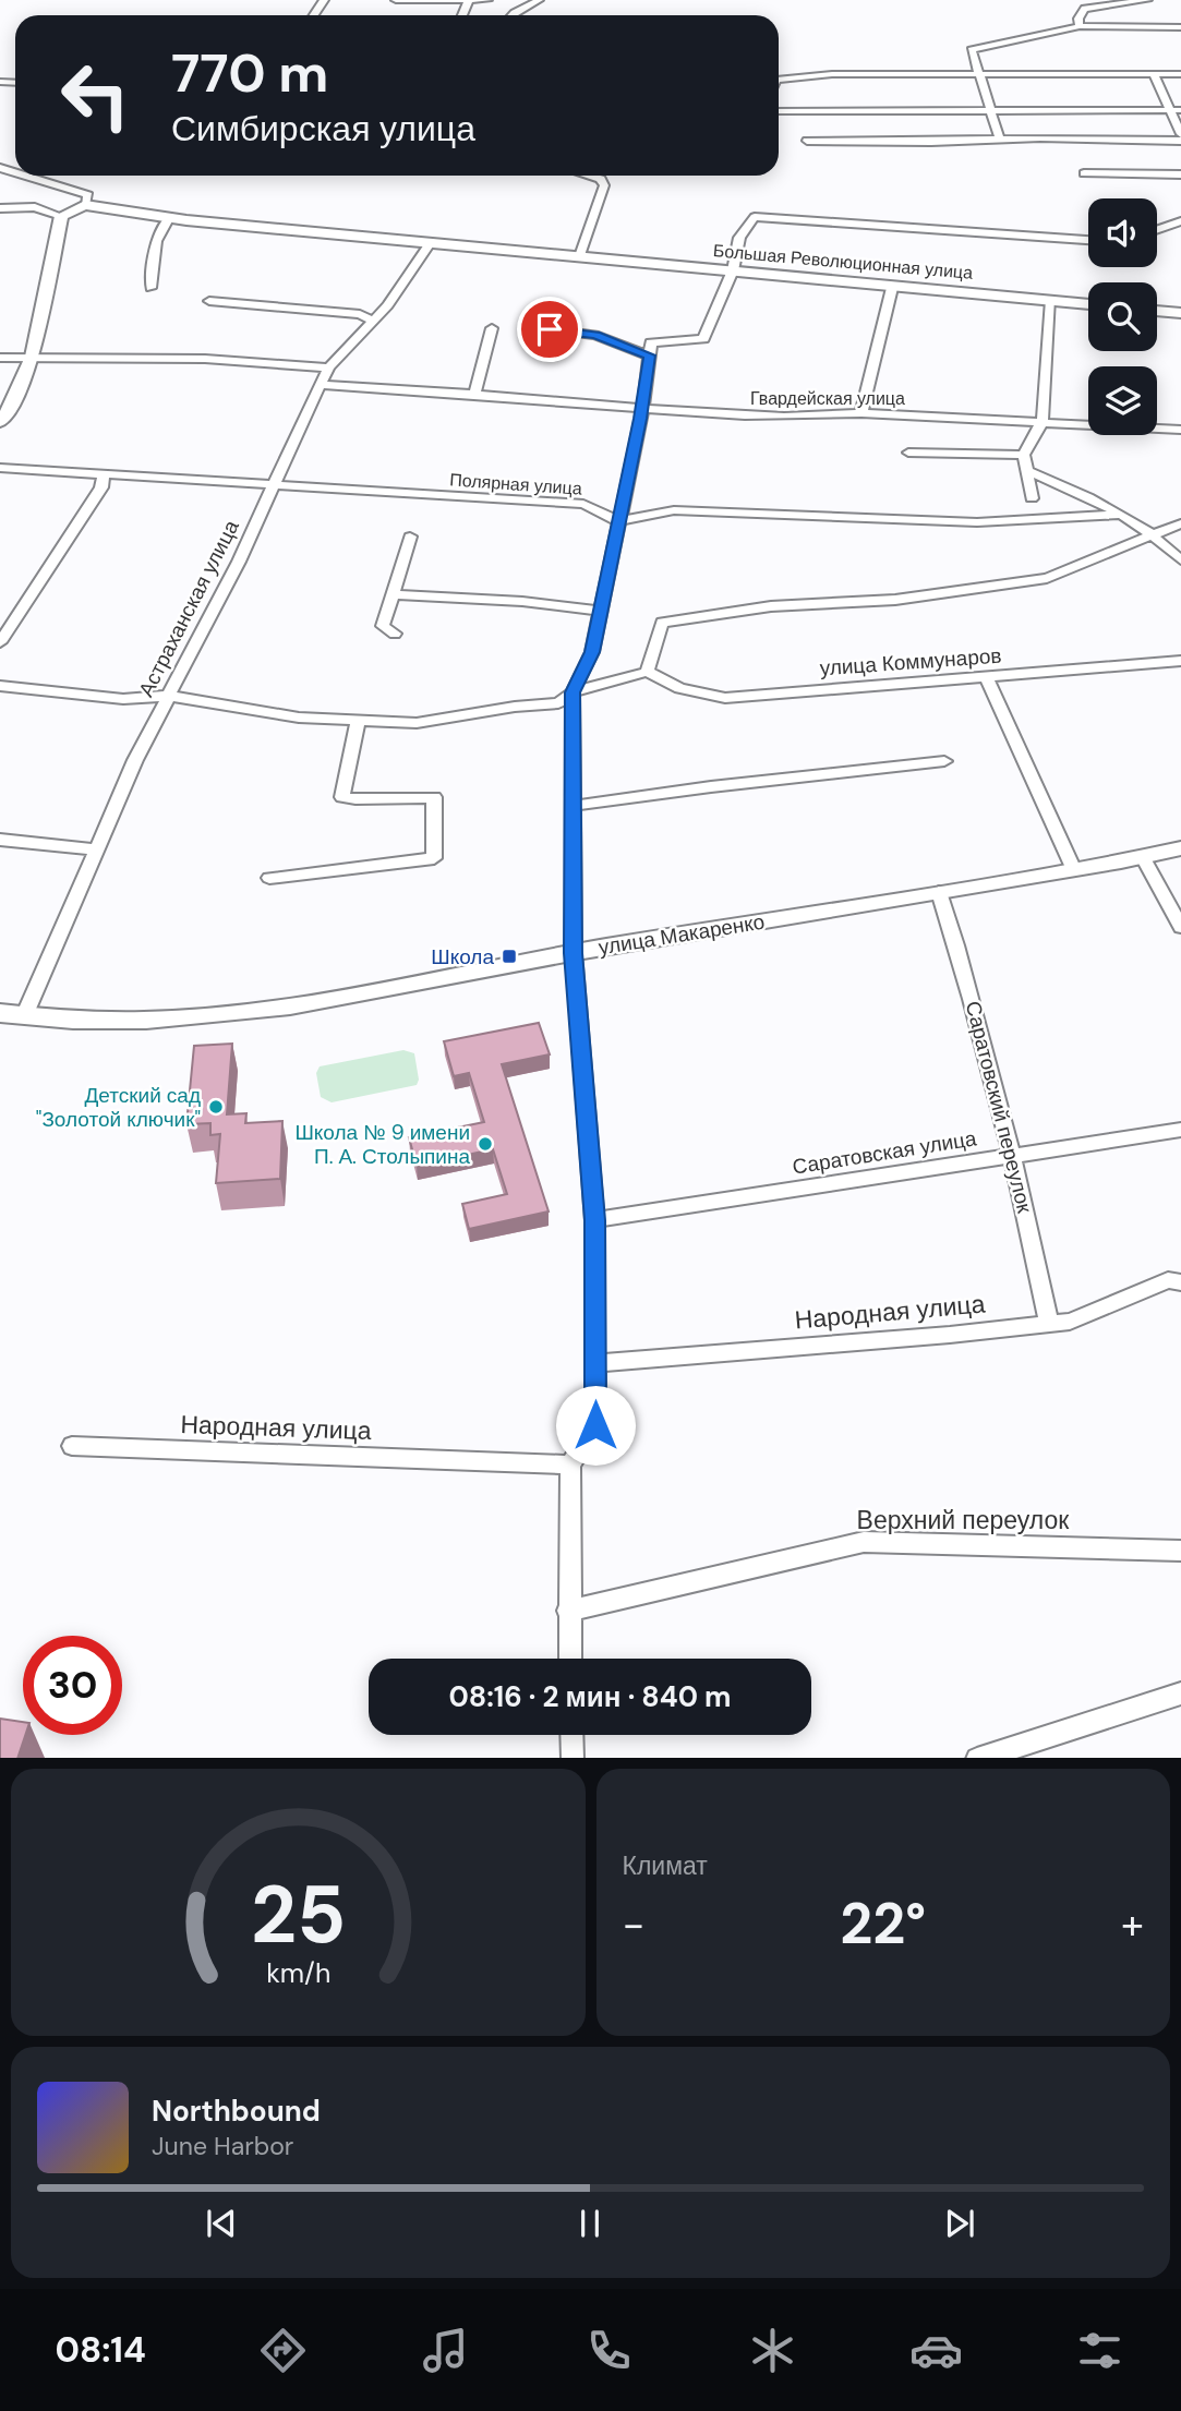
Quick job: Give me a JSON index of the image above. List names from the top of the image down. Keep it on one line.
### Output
{"streets":{"street":["Большая Революционная улица","Гвардейская улица","Полярная улица","Астраханская улица","улица Коммунаров","улица Макаренко","Саратовский переулок","Саратовская улица","Народная улица","Верхний переулок"]},"crossings":[["Большая Революционная улица","Астраханская улица"],["Гвардейская улица","Астраханская улица"],["Полярная улица","Астраханская улица"],["Астраханская улица","улица Макаренко"],["улица Макаренко","Саратовский переулок"],["Саратовский переулок","Саратовская улица"],["Саратовский переулок","Народная улица"]],"places":{"transit":["Школа"],"other":["Детский сад \"Золотой ключик\"","Школа № 9 имени П. А. Столыпина"]},"page":{"turn":["770 m","Симбирская улица"],"limit":"30","trip":"08:16 · 2 мин · 840 m","tile":"Климат","heat":["−","22°","+"],"song":["Northbound","June Harbor"],"tabs":"08:14","gauge":["25","km/h"]}}
